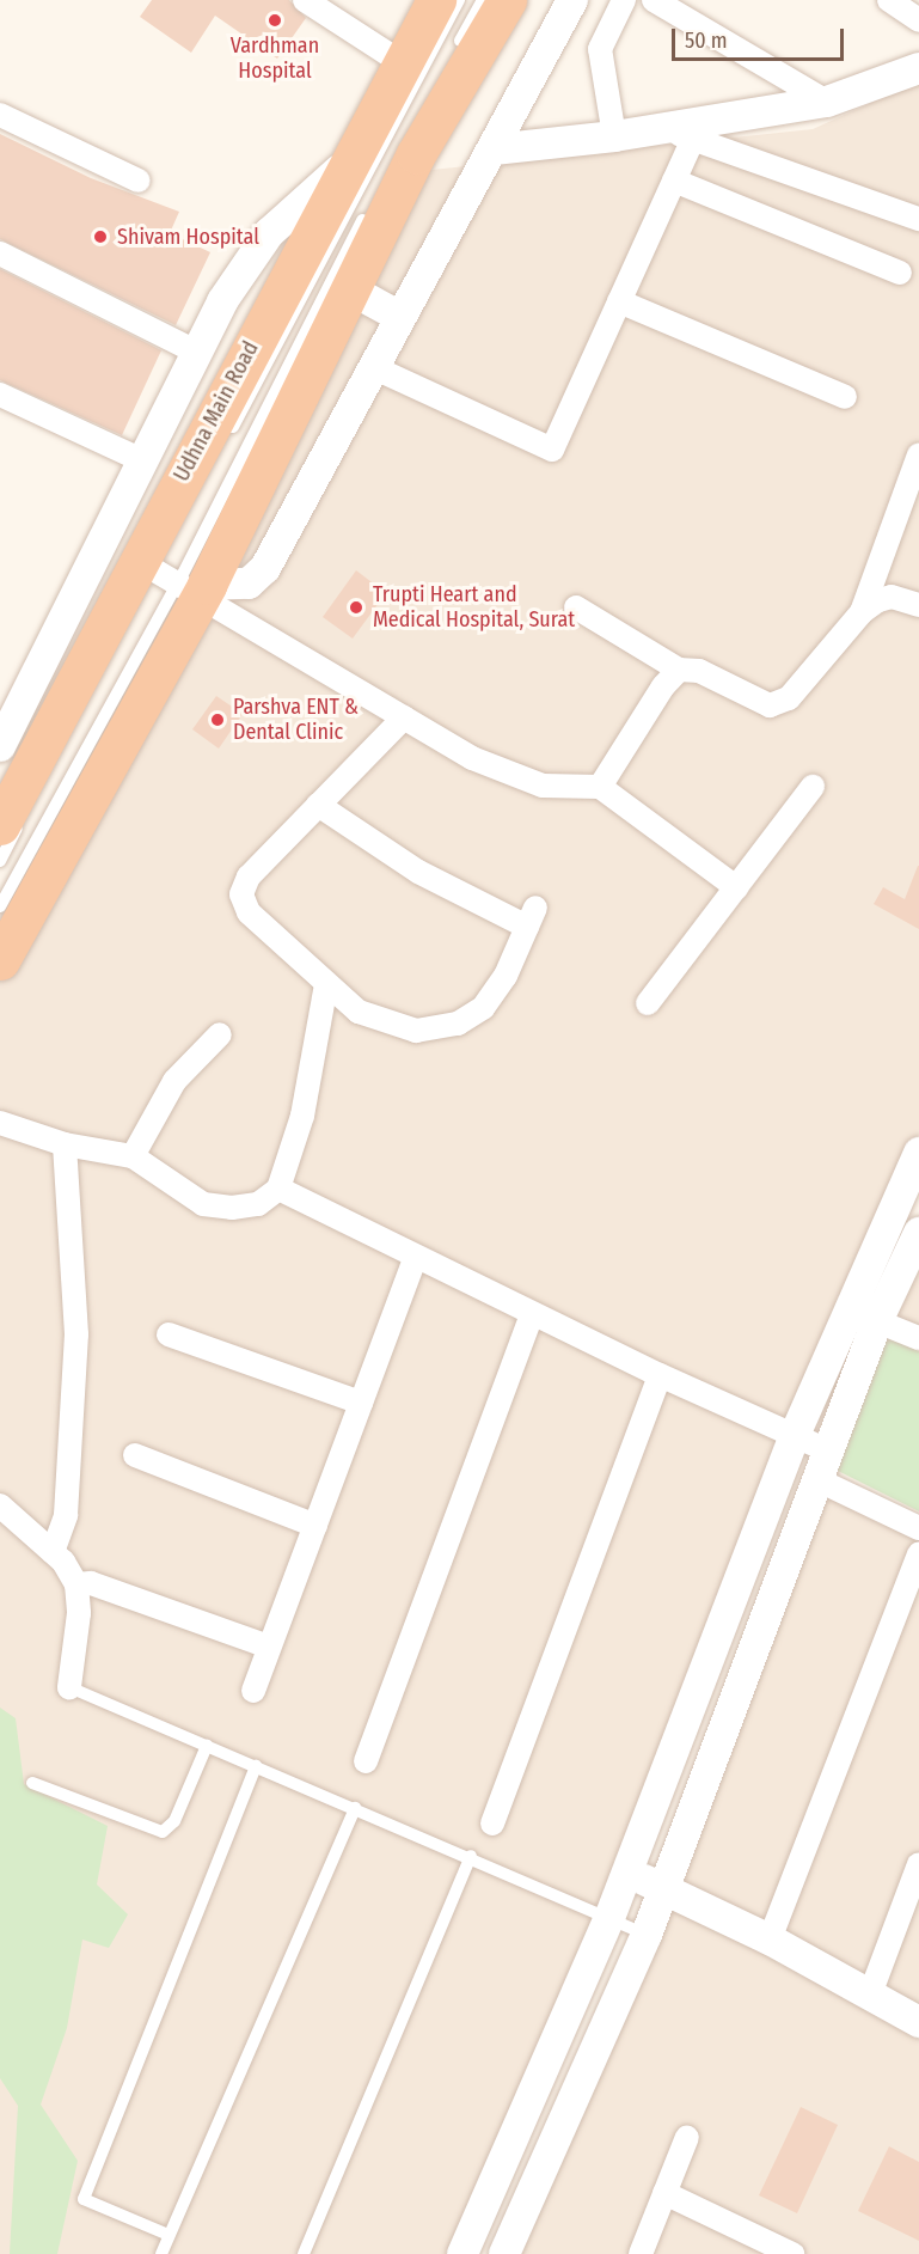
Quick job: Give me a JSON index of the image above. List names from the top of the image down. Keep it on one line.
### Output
{"streets":{"highway":["Udhna Main Road"]},"places":["Vardhman Hospital","Shivam Hospital","Trupti Heart and Medical Hospital, Surat","Parshva ENT & Dental Clinic"],"scale_bar":"50 m"}
